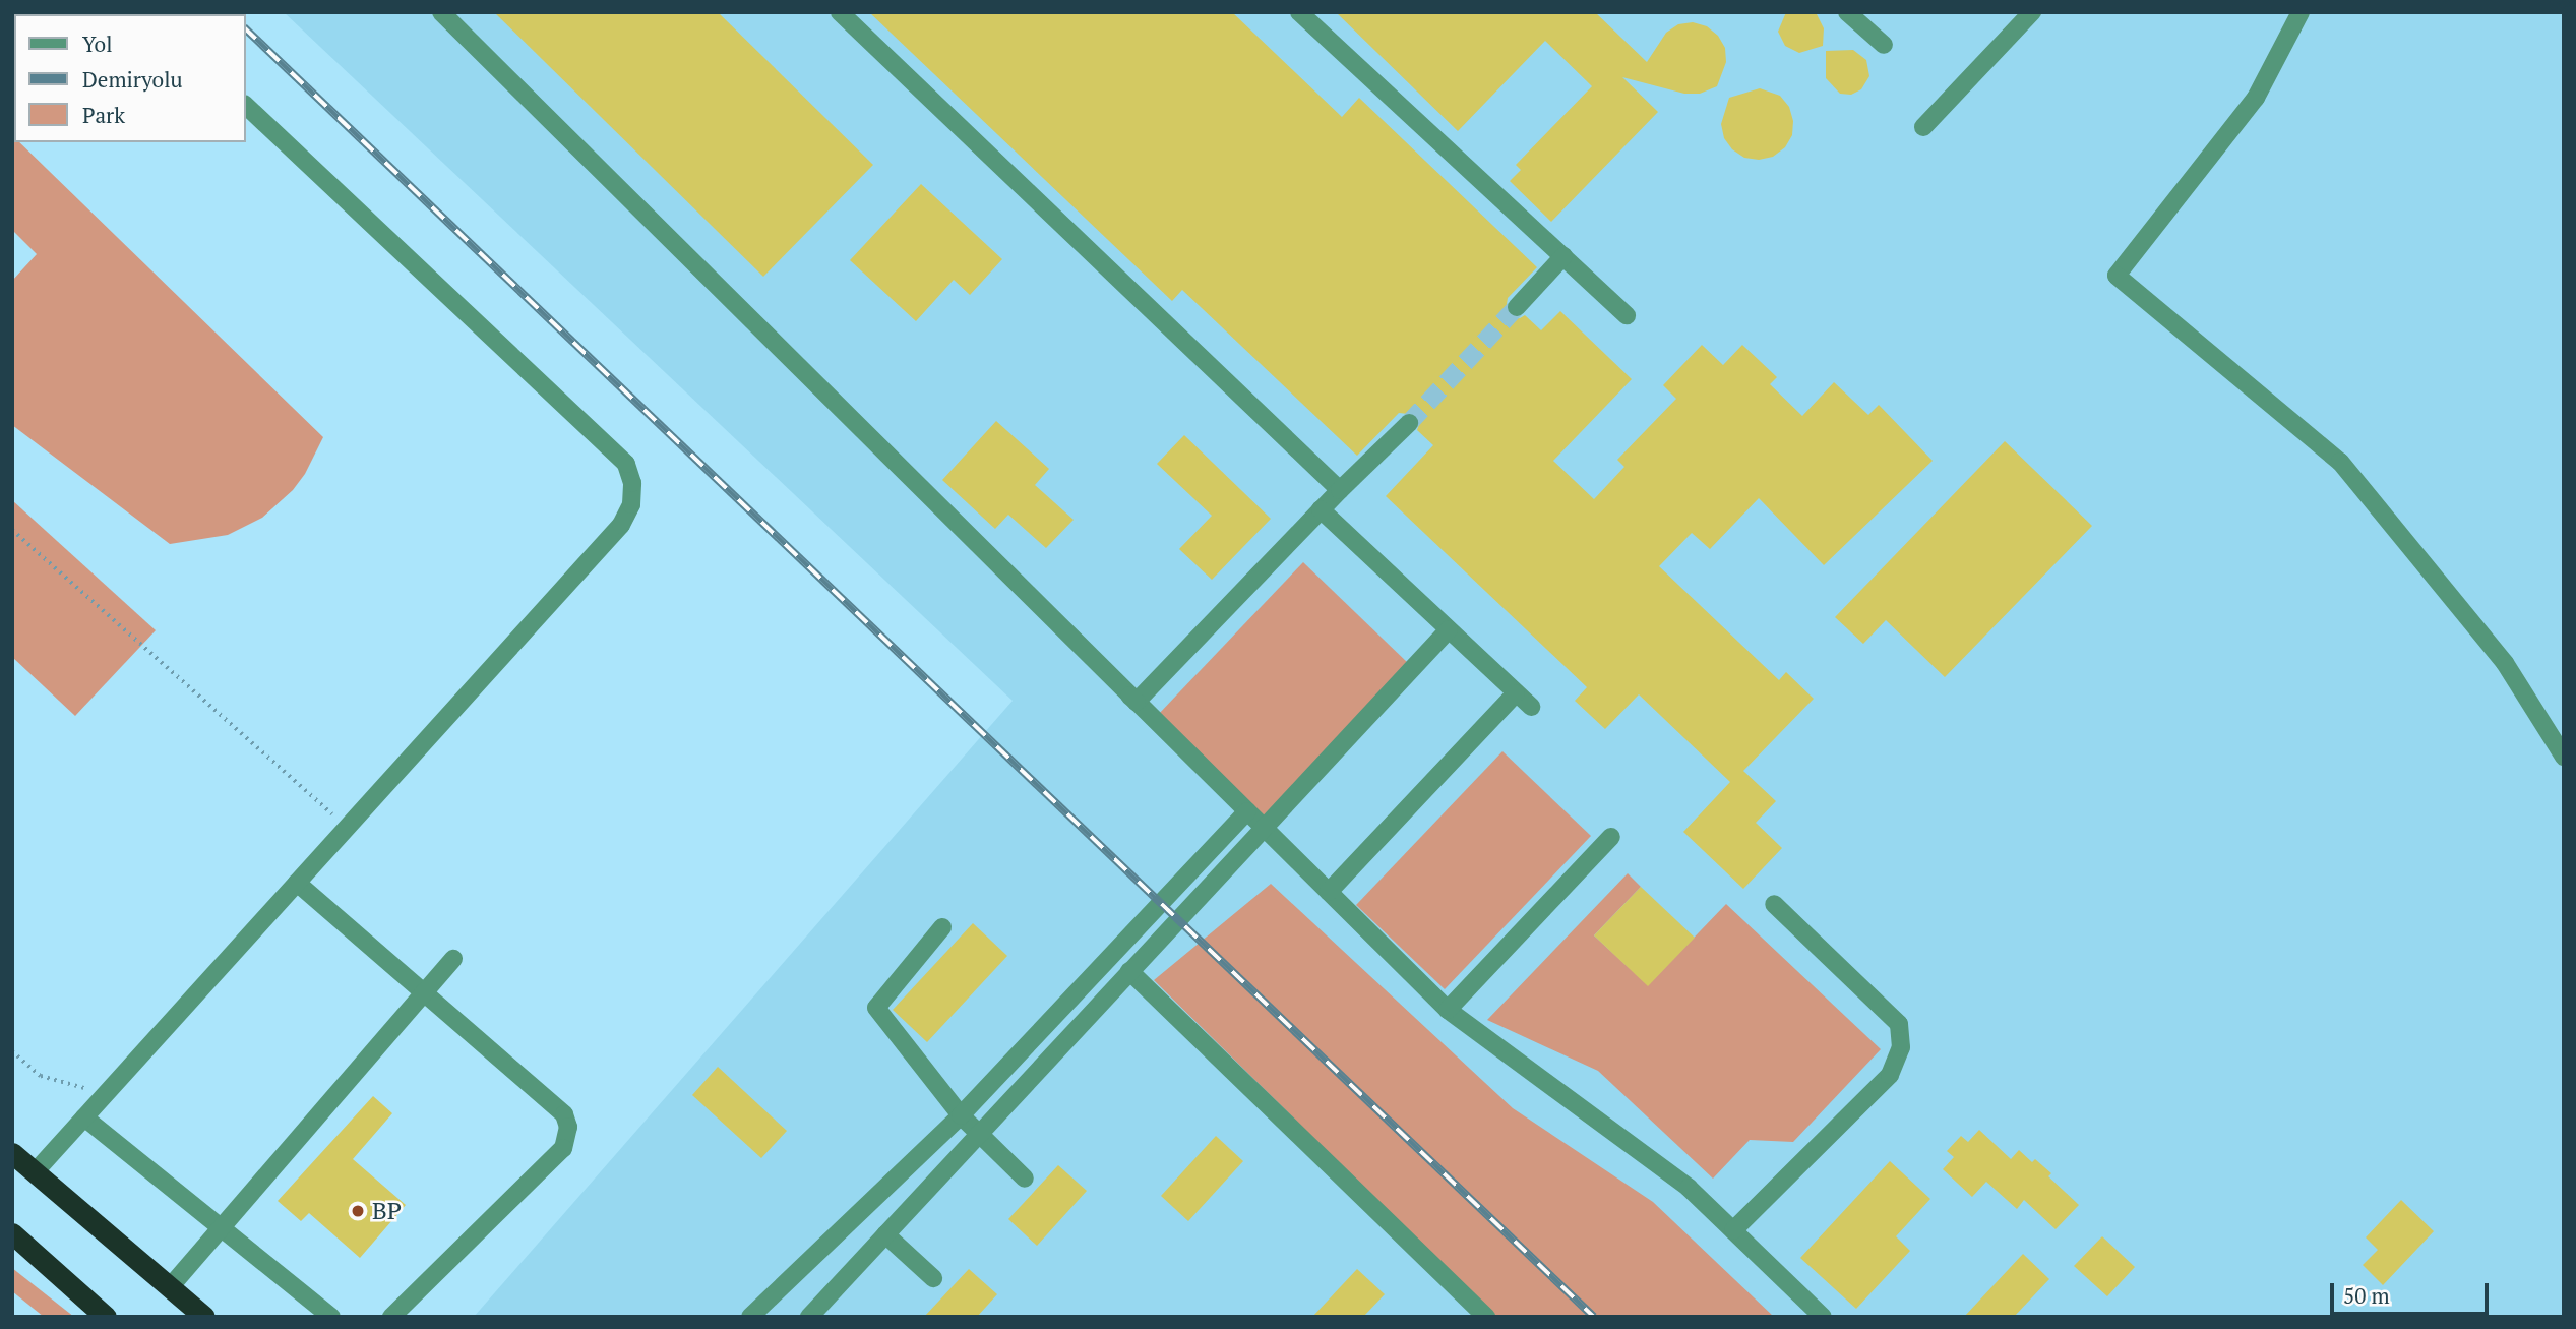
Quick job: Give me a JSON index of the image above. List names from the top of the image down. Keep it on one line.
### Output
{"places":["BP"],"legend":["Yol","Demiryolu","Park"],"scale_bar":"50 m"}
